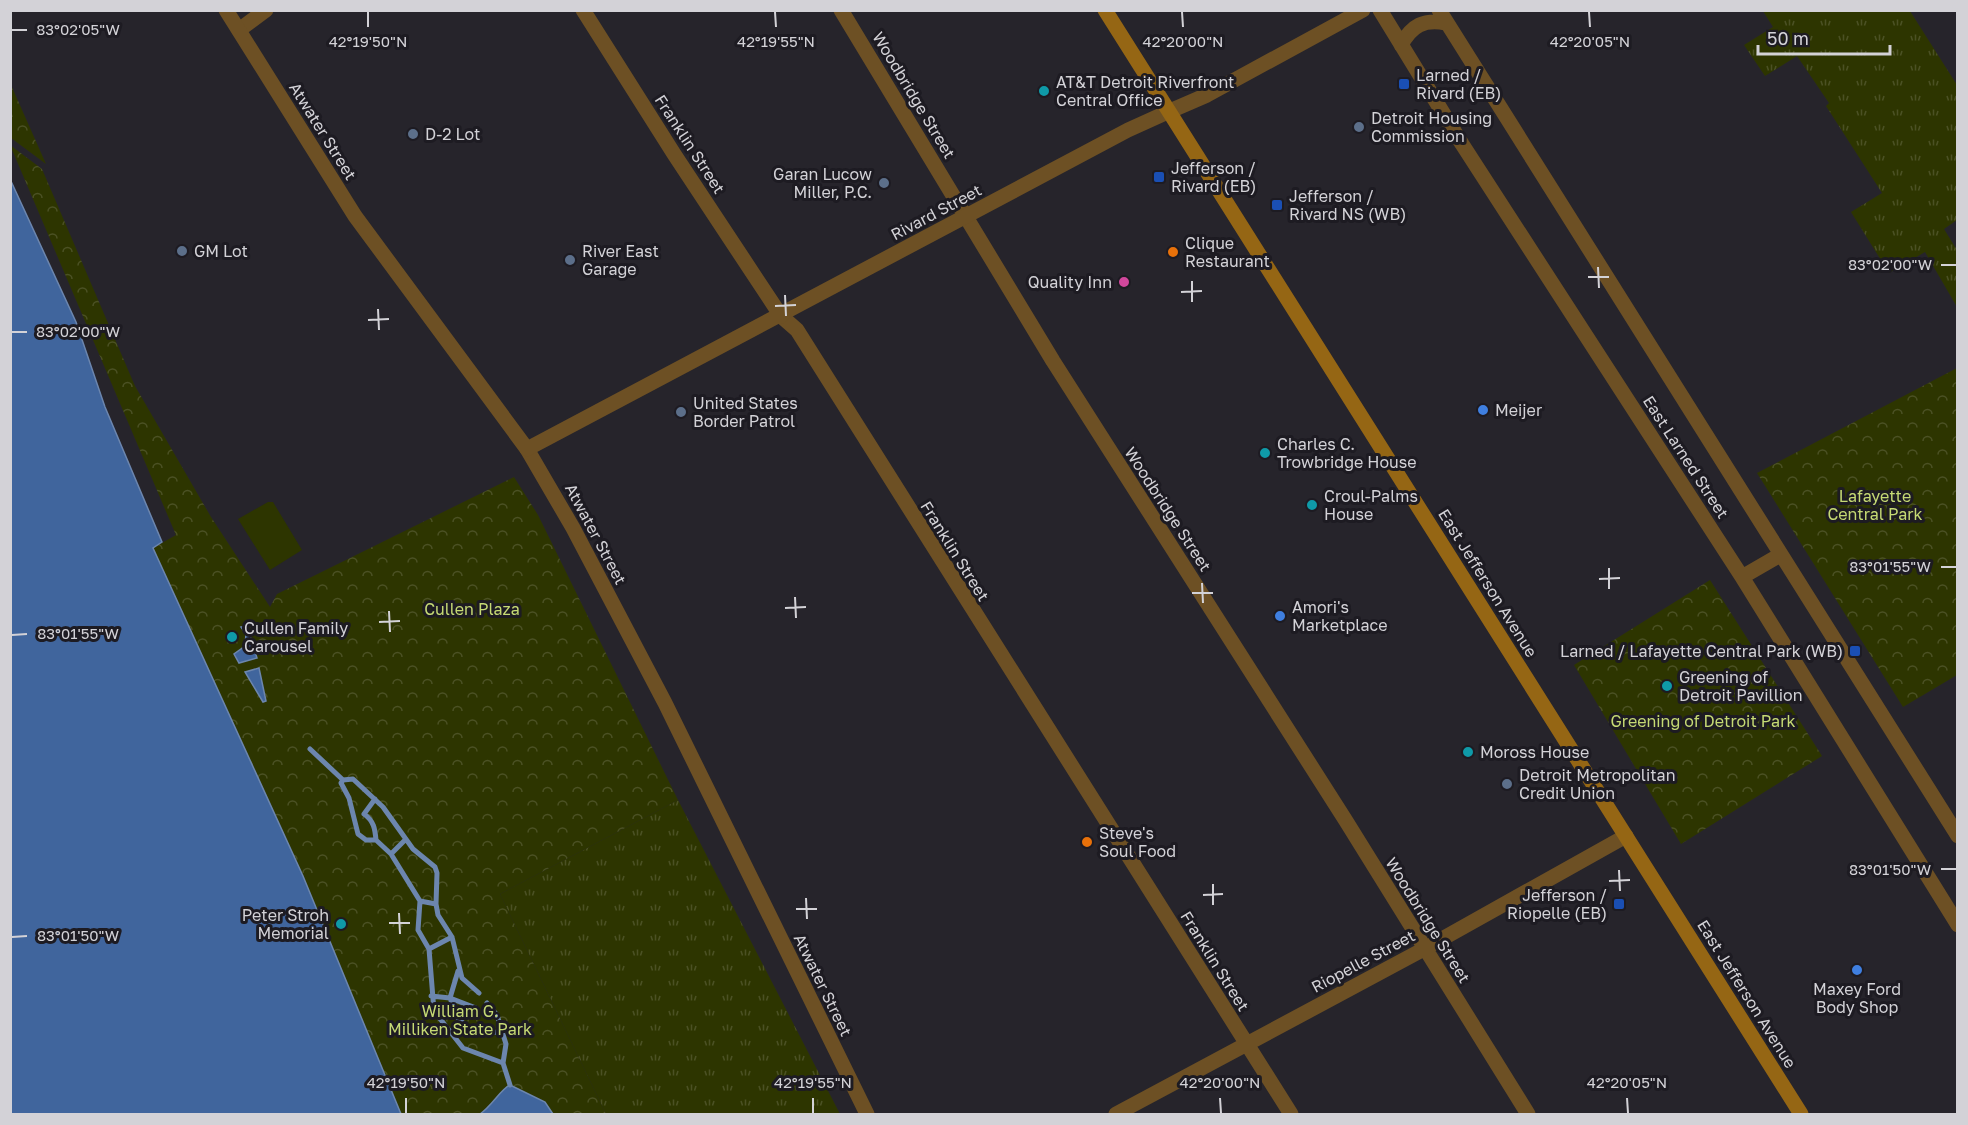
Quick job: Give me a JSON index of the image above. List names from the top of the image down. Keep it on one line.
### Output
{"streets":{"main road":["East Jefferson Avenue"],"street":["Woodbridge Street","Atwater Street","Franklin Street","Rivard Street","East Larned Street","Riopelle Street"]},"crossings":[["Woodbridge Street","Rivard Street"],["Woodbridge Street","Riopelle Street"],["Atwater Street","Rivard Street"],["Franklin Street","Rivard Street"],["Franklin Street","Riopelle Street"],["Rivard Street","East Jefferson Avenue"],["East Jefferson Avenue","Riopelle Street"]],"parks":["Lafayette Central Park","Cullen Plaza","Greening of Detroit Park","William G. Milliken State Park"],"places":{"transit":["Larned / Rivard (EB)","Jefferson / Rivard (EB)","Jefferson / Rivard NS (WB)","Larned / Lafayette Central Park (WB)","Jefferson / Riopelle (EB)"],"other":["AT&T Detroit Riverfront Central Office","Detroit Housing Commission","D-2 Lot","Garan Lucow Miller, P.C.","GM Lot","Clique Restaurant","River East Garage","Quality Inn","Meijer","United States Border Patrol","Charles C. Trowbridge House","Croul-Palms House","Amori's Marketplace","Cullen Family Carousel","Greening of Detroit Pavillion","Moross House","Detroit Metropolitan Credit Union","Steve's Soul Food","Peter Stroh Memorial","Maxey Ford Body Shop"]},"scale_bar":"50 m","coordinates":["83°02'05\"W","42°19'50\"N","42°19'55\"N","42°20'00\"N","42°20'05\"N","83°02'00\"W","83°01'55\"W","83°01'50\"W"]}
